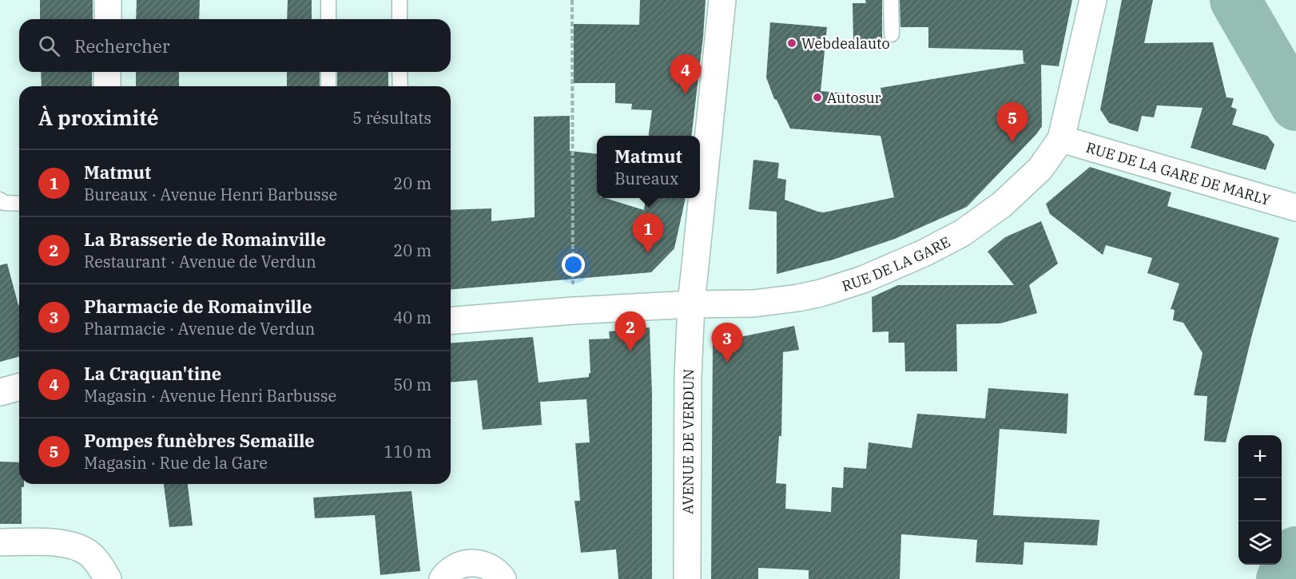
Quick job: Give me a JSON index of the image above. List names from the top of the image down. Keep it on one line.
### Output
{"streets":{"main road":["RUE DE LA GARE DE MARLY","RUE DE LA GARE","AVENUE DE VERDUN"]},"crossings":[["RUE DE LA GARE DE MARLY","RUE DE LA GARE"],["RUE DE LA GARE","AVENUE DE VERDUN"]],"places":["Webdealauto","Autosur"],"page":{"search":"Rechercher","pins":["4","5","1","2","3"],"heading":["À proximité","5 résultats"],"popup":["Matmut","Bureaux"],"list":[{"mark":"1","name":"Matmut","note":"Bureaux · Avenue Henri Barbusse","value":"20 m"},{"mark":"2","name":"La Brasserie de Romainville","note":"Restaurant · Avenue de Verdun","value":"20 m"},{"mark":"3","name":"Pharmacie de Romainville","note":"Pharmacie · Avenue de Verdun","value":"40 m"},{"mark":"4","name":"La Craquan'tine","note":"Magasin · Avenue Henri Barbusse","value":"50 m"},{"mark":"5","name":"Pompes funèbres Semaille","note":"Magasin · Rue de la Gare","value":"110 m"}],"map_buttons":["+","−"]}}
